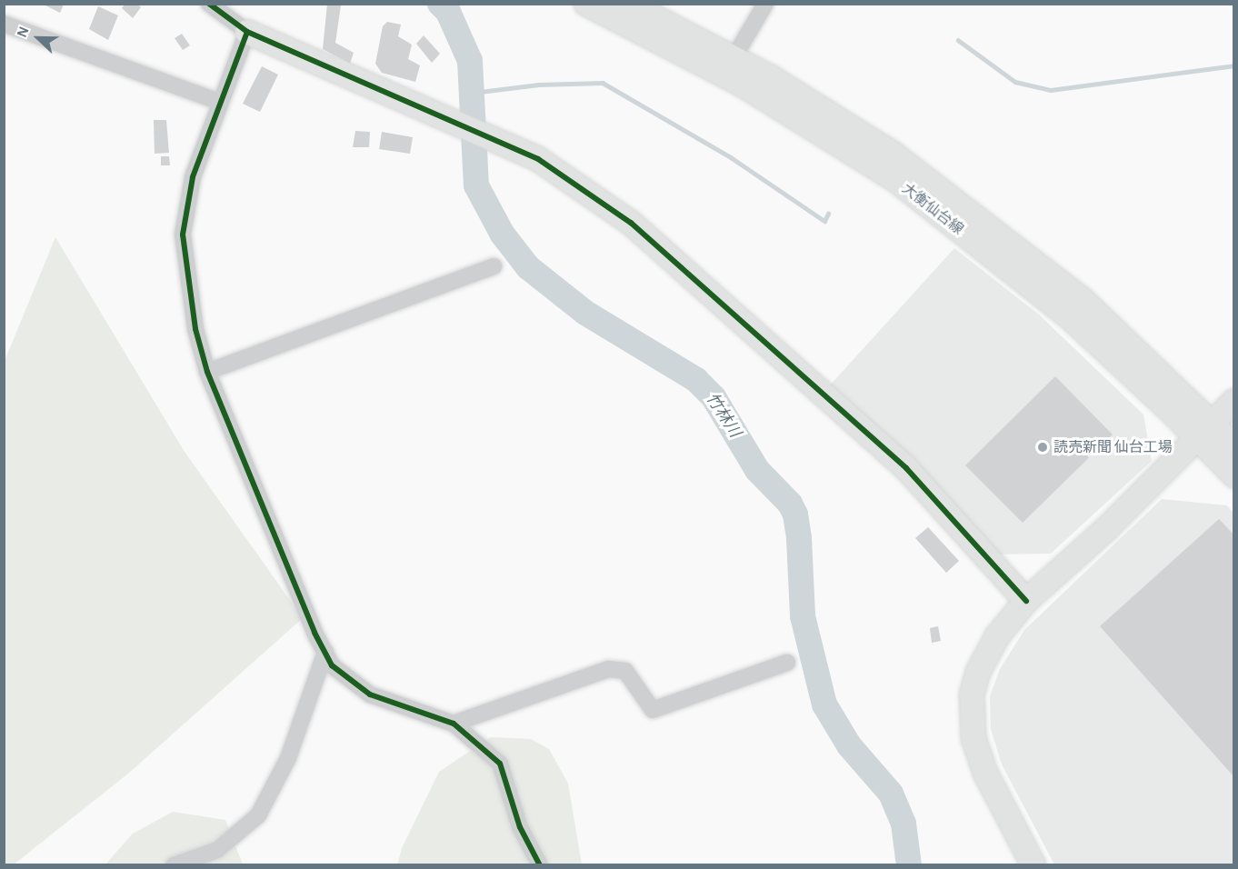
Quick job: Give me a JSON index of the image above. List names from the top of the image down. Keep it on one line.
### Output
{"streets":{"main road":["大衡仙台線"]},"water":["竹林川"],"places":["読売新聞 仙台工場"],"north":"left"}
